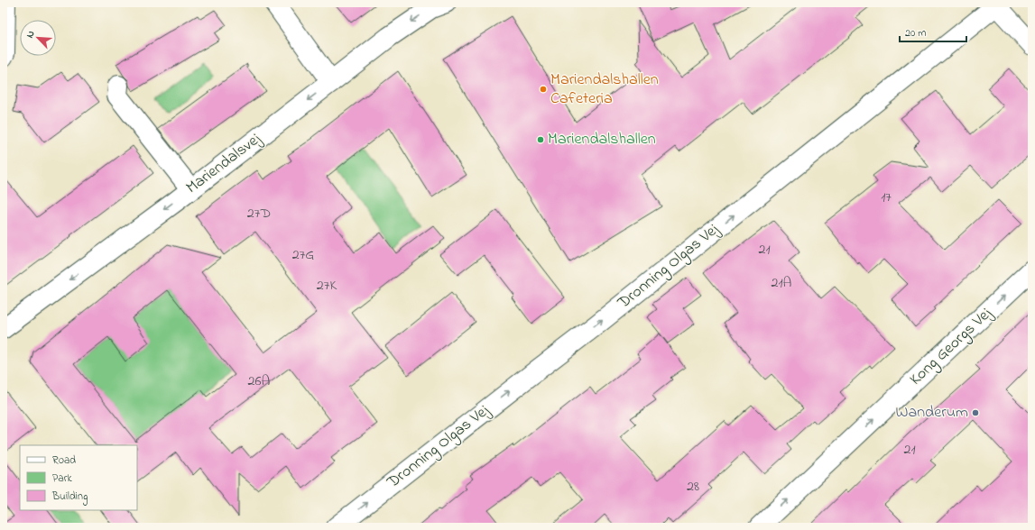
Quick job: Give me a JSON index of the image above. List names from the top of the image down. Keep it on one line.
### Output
{"streets":{"street":["Mariendalsvej","Dronning Olgas Vej","Kong Georgs Vej"]},"one_way":["Mariendalsvej","Dronning Olgas Vej","Kong Georgs Vej"],"places":["Mariendalshallen Cafeteria","Mariendalshallen","Wanderum"],"house_numbers":["17","27D","21","27G","21A","27K","26A","21","28"],"legend":["Road","Park","Building"],"scale_bar":"20 m","north":"top left"}
